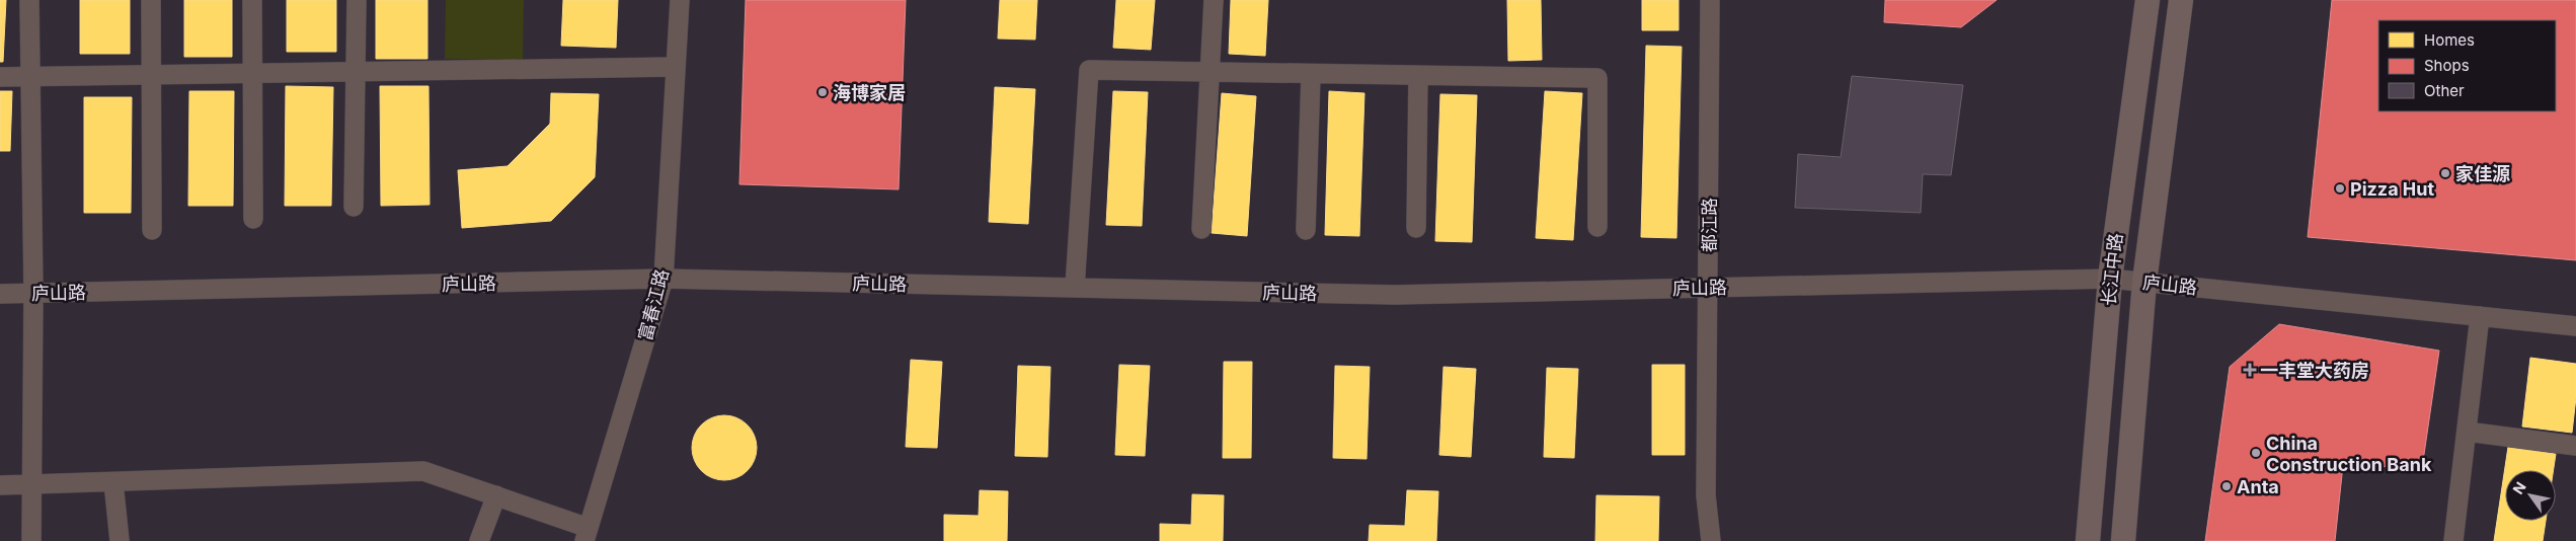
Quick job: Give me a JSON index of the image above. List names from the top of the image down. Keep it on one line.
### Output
{"streets":{"main road":["长江中路"],"street":["都江路","庐山路","富春江路"]},"crossings":[["都江路","庐山路"],["长江中路","庐山路"],["庐山路","富春江路"]],"places":{"other":["海博家居","家佳源","Pizza Hut","China Construction Bank","Anta"],"health":["一丰堂大药房"]},"legend":["Homes","Shops","Other"],"north":"top left"}
